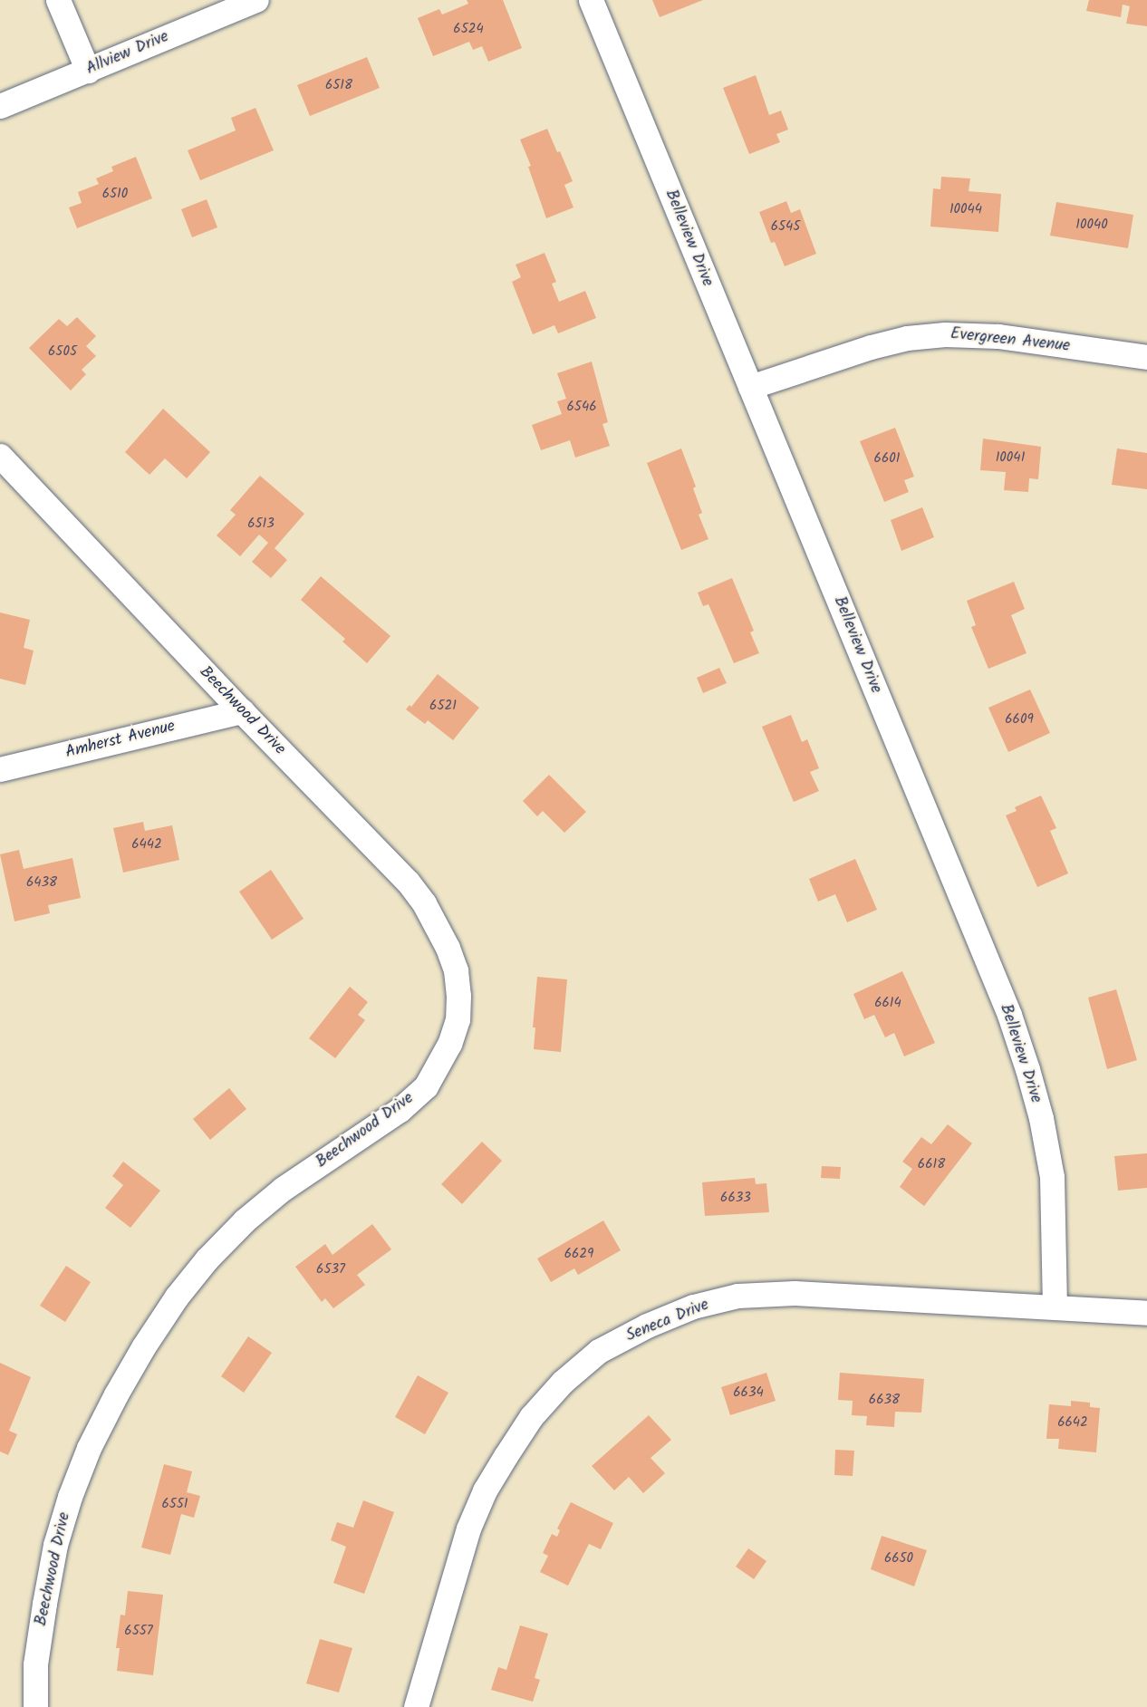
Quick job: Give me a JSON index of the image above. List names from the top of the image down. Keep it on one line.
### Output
{"streets":{"street":["Allview Drive","Belleview Drive","Evergreen Avenue","Beechwood Drive","Amherst Avenue","Seneca Drive"]},"crossings":[["Belleview Drive","Evergreen Avenue"],["Belleview Drive","Seneca Drive"],["Beechwood Drive","Amherst Avenue"]],"house_numbers":["6524","6518","6510","10044","10040","6545","6505","6546","10041","6601","6513","6521","6609","6442","6438","6614","6618","6633","6629","6537","6634","6638","6642","6551","6650","6557"]}
